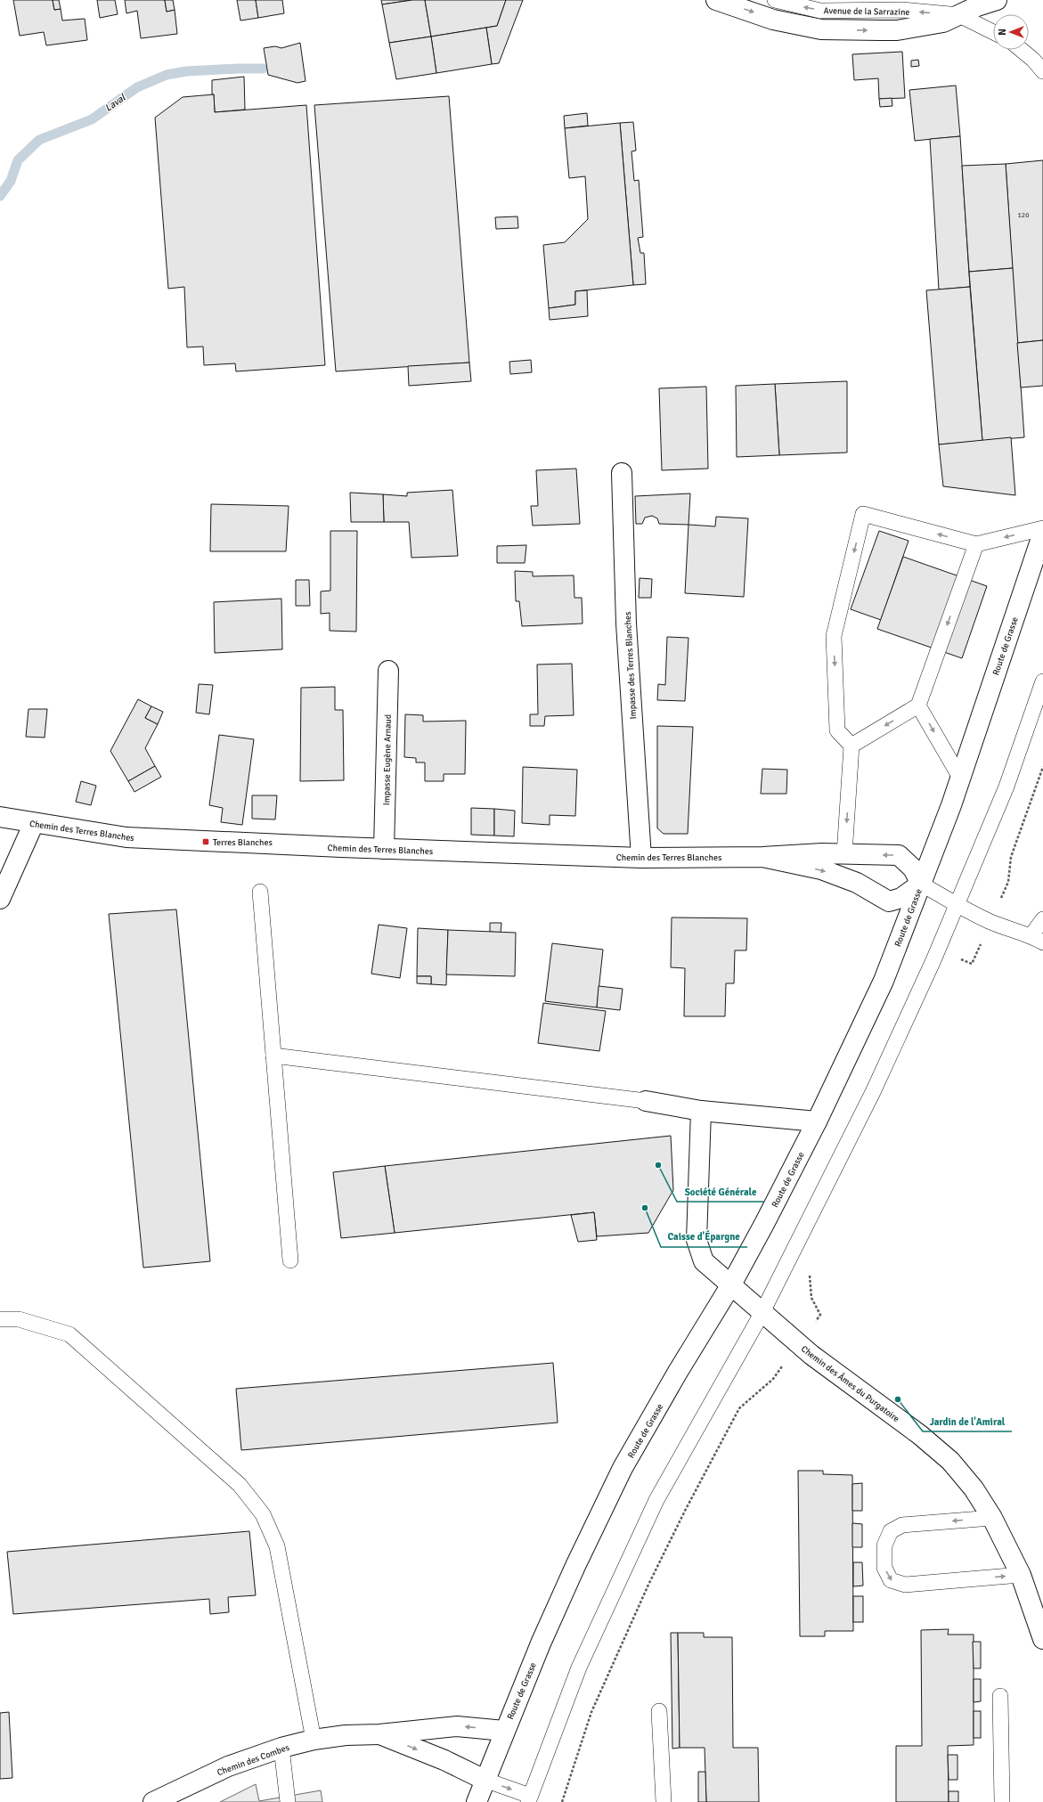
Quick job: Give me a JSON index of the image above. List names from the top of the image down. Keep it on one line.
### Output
{"streets":{"street":["Avenue de la Sarrazine","Route de Grasse","Impasse des Terres Blanches","Impasse Eugène Arnaud","Chemin des Terres Blanches","Chemin des Âmes du Purgatoire","Chemin des Combes"]},"crossings":[["Route de Grasse","Chemin des Terres Blanches"],["Route de Grasse","Chemin des Âmes du Purgatoire"],["Route de Grasse","Chemin des Combes"],["Impasse des Terres Blanches","Chemin des Terres Blanches"],["Impasse Eugène Arnaud","Chemin des Terres Blanches"]],"water":["Laval"],"places":{"transit":["Terres Blanches"],"other":["Société Générale","Caisse d'Épargne","Jardin de l'Amiral"]},"house_numbers":["120"],"north":"left"}
